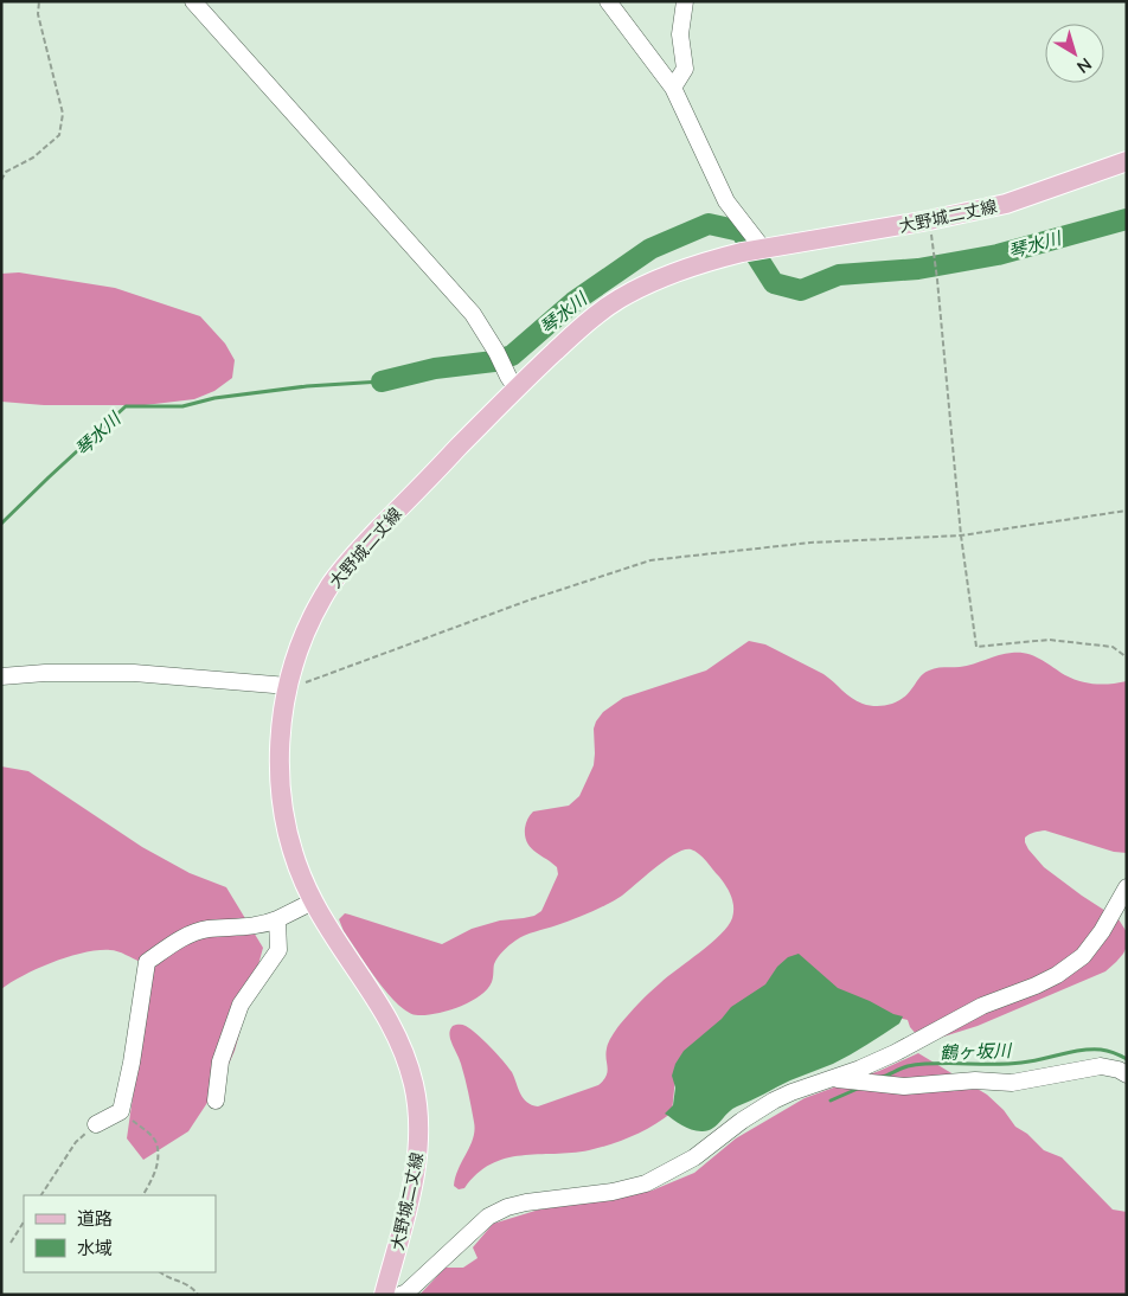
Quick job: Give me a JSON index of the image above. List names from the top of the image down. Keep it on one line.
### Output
{"streets":{"main road":["大野城二丈線"]},"water":["琴水川","鶴ヶ坂川"],"legend":["道路","水域"],"north":"bottom right"}
